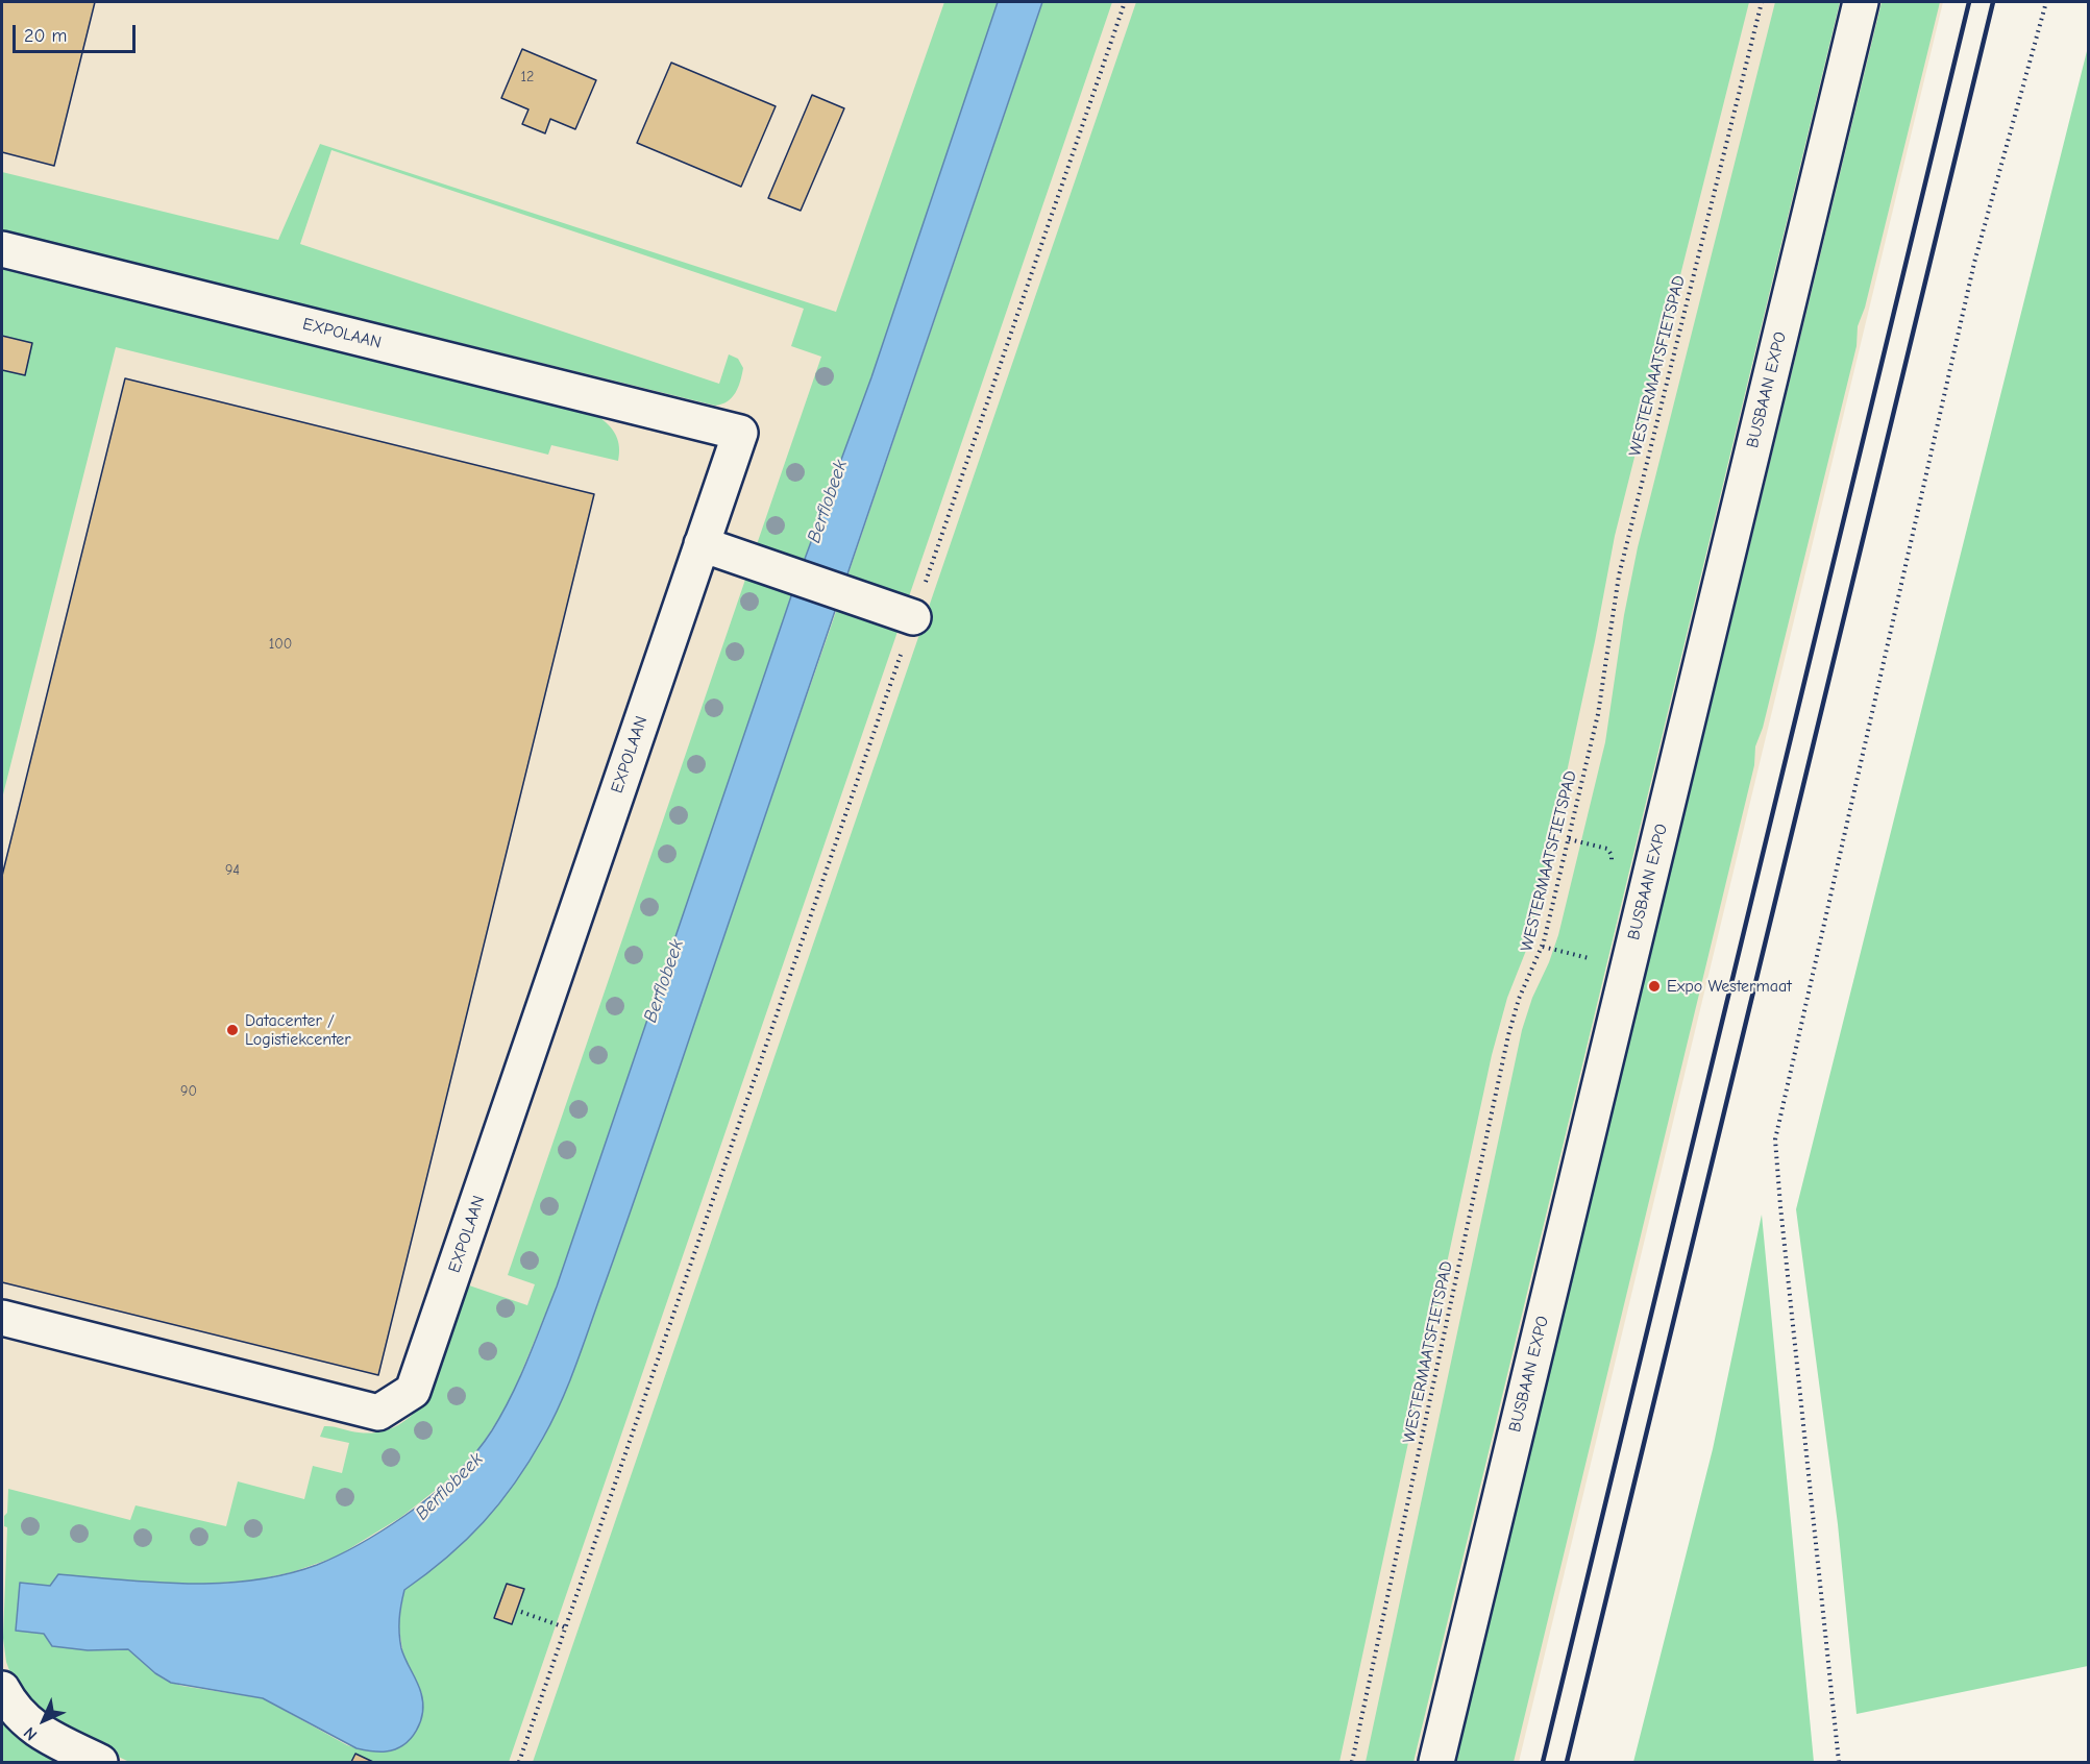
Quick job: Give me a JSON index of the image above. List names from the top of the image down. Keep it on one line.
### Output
{"streets":{"lane":["EXPOLAAN","BUSBAAN EXPO"],"path":["WESTERMAATSFIETSPAD"]},"water":["Berflobeek"],"places":["Expo Westermaat","Datacenter / Logistiekcenter"],"house_numbers":["12","100","94","90"],"scale_bar":"20 m","north":"bottom left"}
